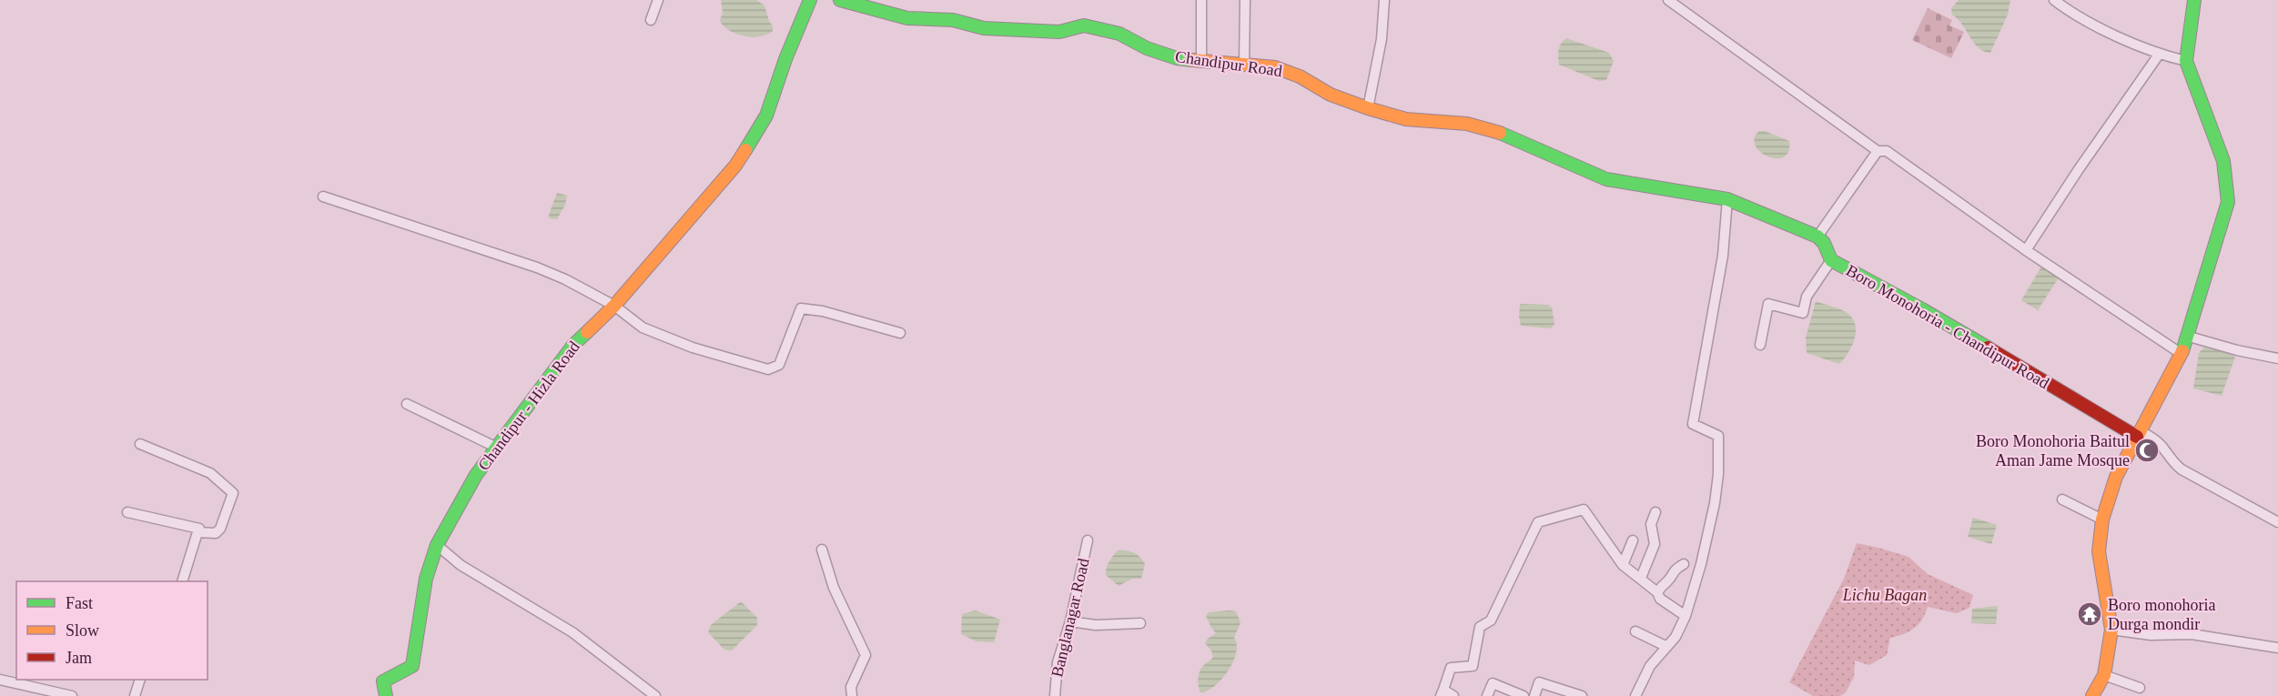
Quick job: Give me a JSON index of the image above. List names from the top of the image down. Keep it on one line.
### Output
{"streets":{"street":["Chandipur Road","Boro Monohoria - Chandipur Road","Chandipur - Hizla Road","Banglanagar Road"]},"parks":["Lichu Bagan"],"places":{"mosque":["Boro Monohoria Baitul Aman Jame Mosque"],"temple":["Boro monohoria Durga mondir"]},"legend":["Fast","Slow","Jam"]}
